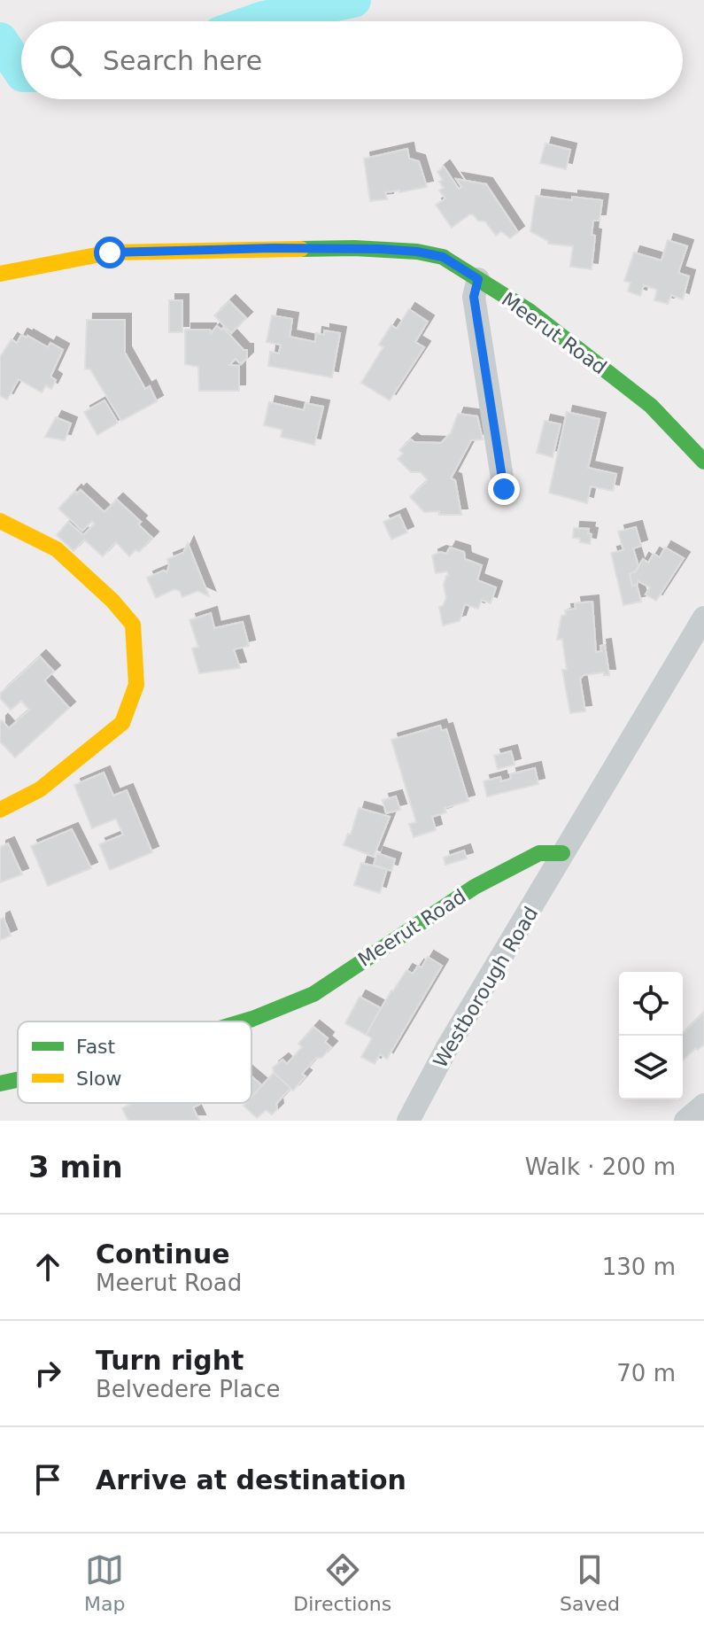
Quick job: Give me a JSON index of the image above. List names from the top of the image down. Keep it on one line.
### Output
{"streets":{"street":["Meerut Road","Westborough Road"]},"crossings":[["Meerut Road","Westborough Road"]],"legend":["Fast","Slow"],"page":{"search":"Search here","heading":["3 min","Walk · 200 m"],"list":[["Continue","Meerut Road","130 m"],["Turn right","Belvedere Place","70 m"],"Arrive at destination"],"nav":["Map","Directions","Saved"]}}
